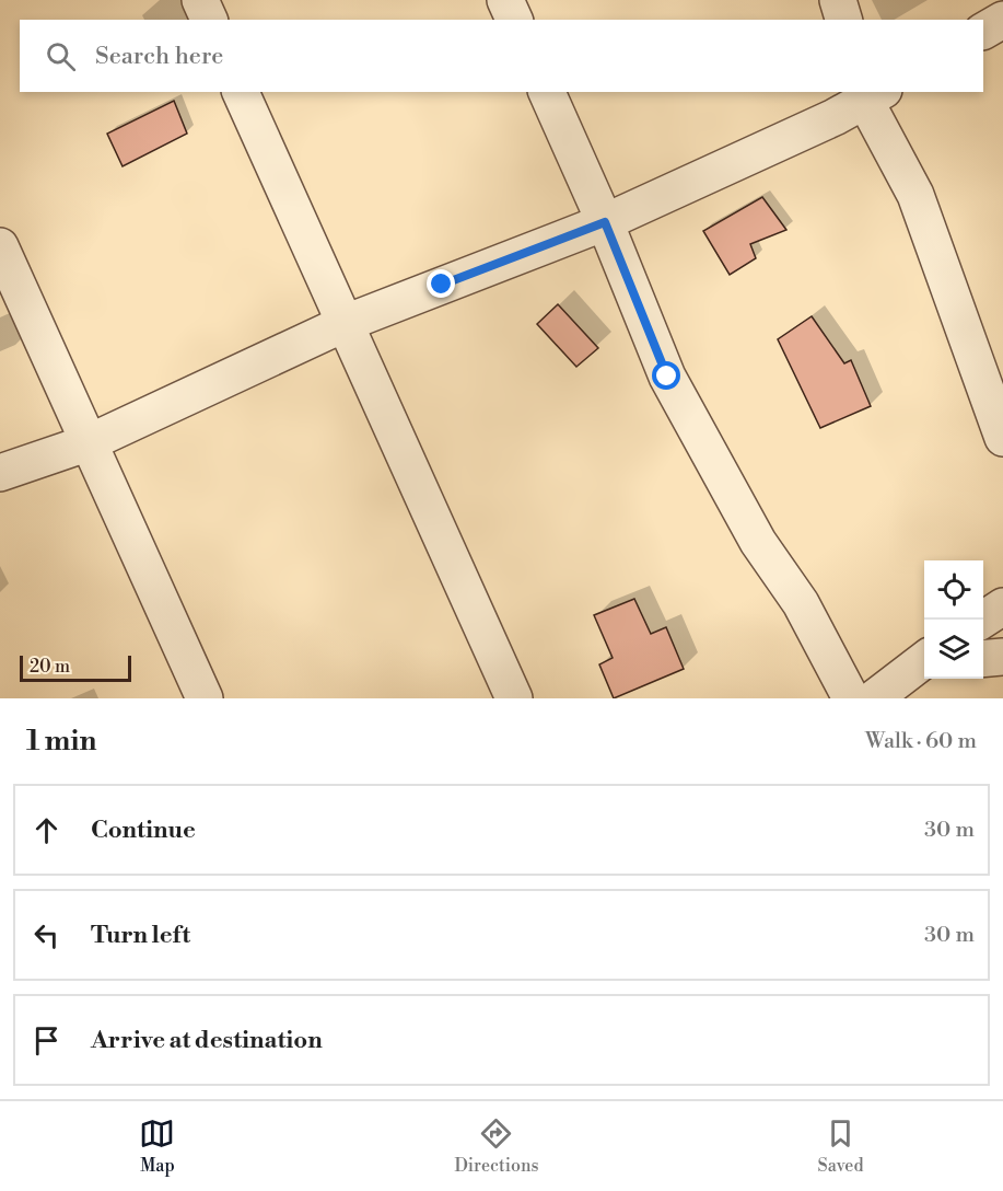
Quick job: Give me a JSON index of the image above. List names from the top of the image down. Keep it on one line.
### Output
{"scale_bar":"20 m","page":{"search":"Search here","scale":"20 m","heading":["1 min","Walk · 60 m"],"list":[["Continue","30 m"],["Turn left","30 m"],"Arrive at destination"],"nav":["Map","Directions","Saved"]}}
